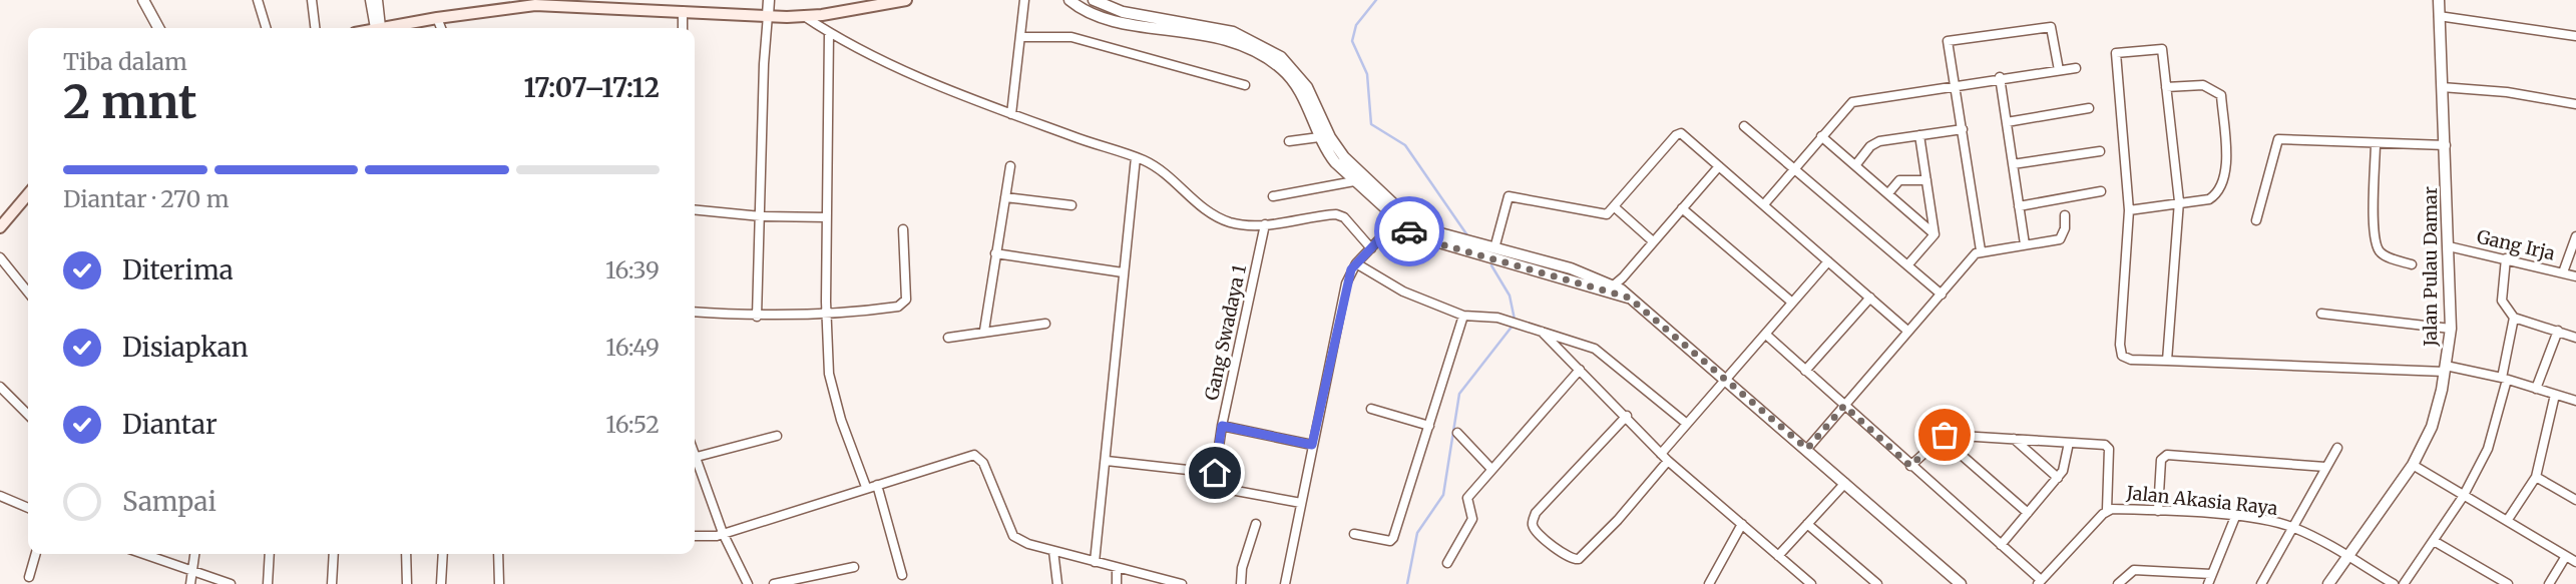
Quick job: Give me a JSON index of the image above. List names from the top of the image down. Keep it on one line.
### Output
{"streets":{"street":["Gang Irja","Jalan Pulau Damar","Gang Swadaya 1","Jalan Akasia Raya"]},"crossings":[["Gang Irja","Jalan Pulau Damar"],["Jalan Pulau Damar","Jalan Akasia Raya"]],"page":{"heading":["2 mnt","Tiba dalam","17:07–17:12"],"bar":"Diantar · 270 m","list":[["Diterima","16:39"],["Disiapkan","16:49"],["Diantar","16:52"],"Sampai"]}}
